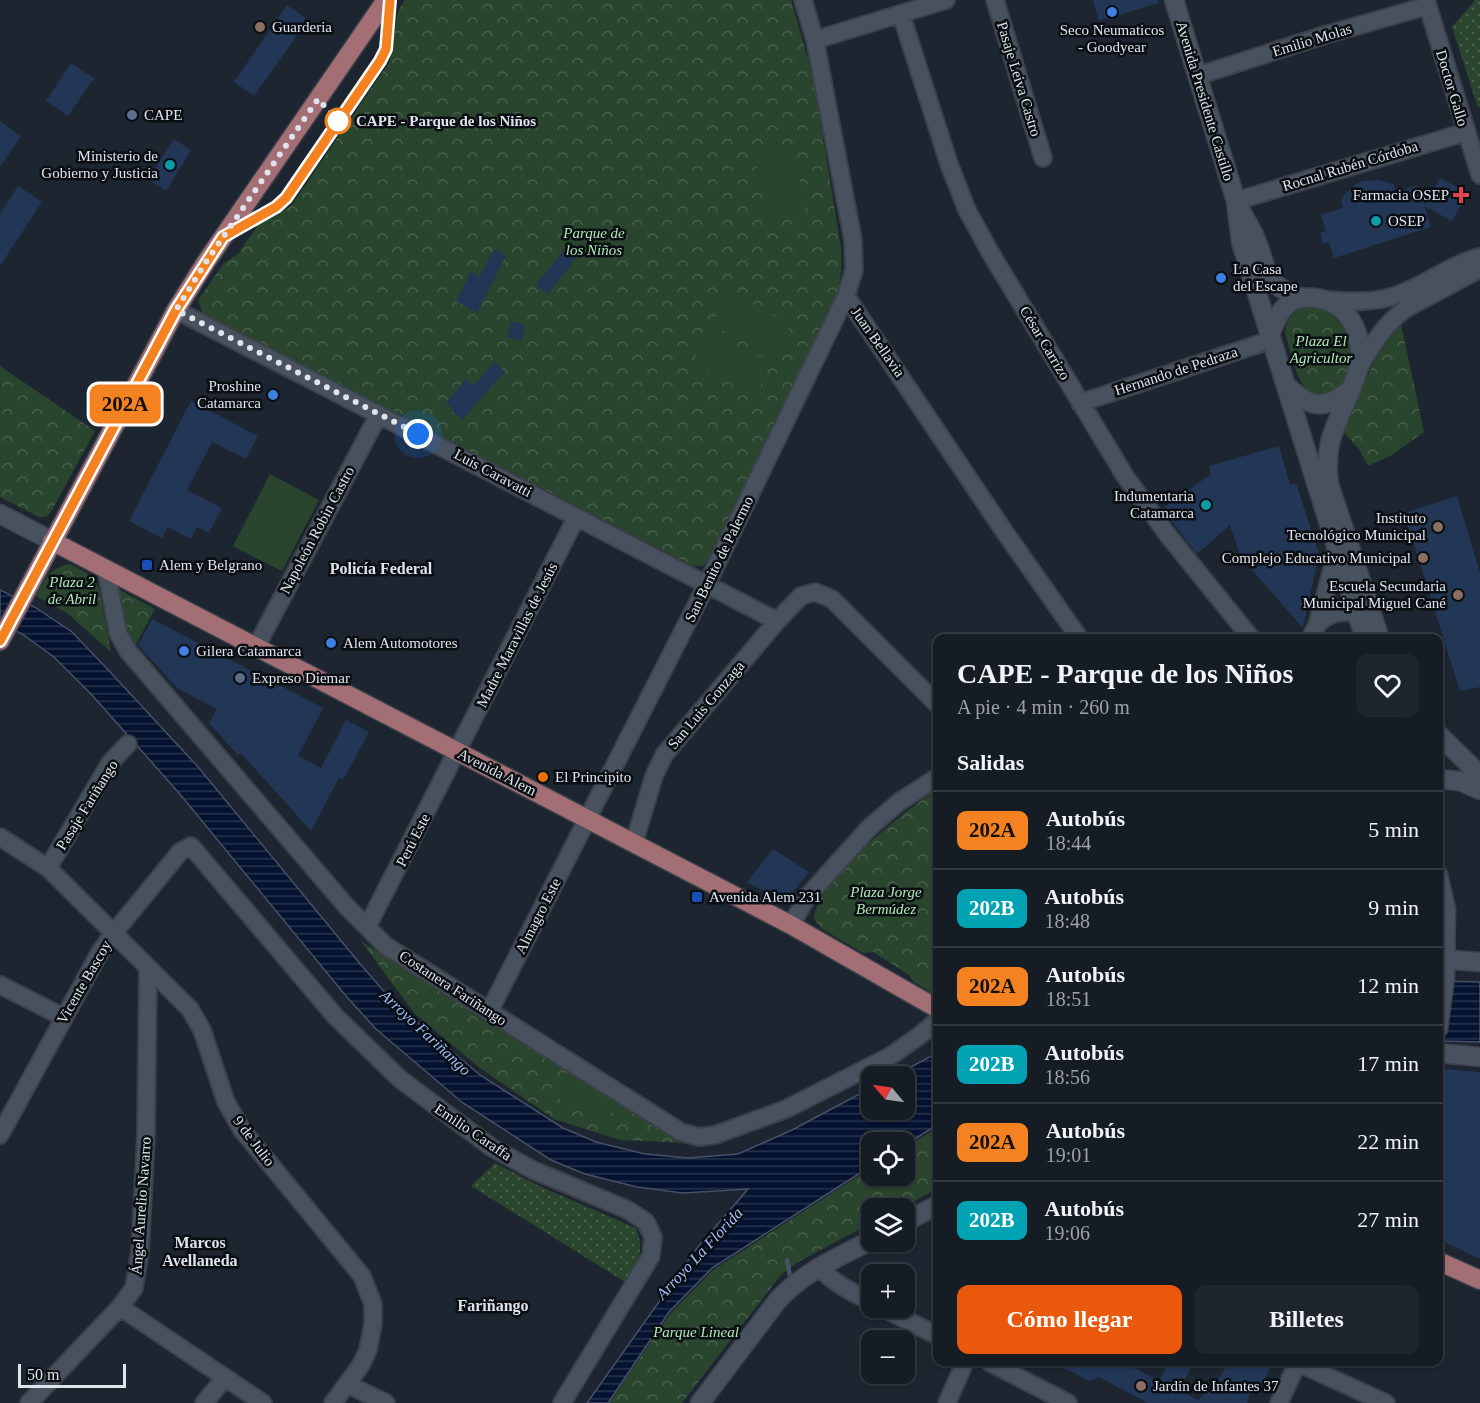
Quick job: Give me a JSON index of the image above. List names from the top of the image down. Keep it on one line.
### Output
{"streets":{"main road":["Avenida Presidente Castillo","Avenida Alem"],"street":["Emilio Molas","Pasaje Leiva Castro","Doctor Gallo","Rocnal Rubén Córdoba","Juan Bellavia","César Carrizo","Hernando de Pedraza","Luis Caravatti","Napoleón Robin Castro","San Benito de Palermo","Madre Maravillas de Jesús","San Luis Gonzaga","Pasaje Fariñango","Perú Este","Almagro Este","Vicente Bascoy","Costanera Fariñango","Emilio Caraffa","9 de Julio","Ángel Aurelio Navarro"]},"crossings":[["Emilio Molas","Doctor Gallo"],["Emilio Molas","Avenida Presidente Castillo"],["Doctor Gallo","Rocnal Rubén Córdoba"],["Avenida Presidente Castillo","Rocnal Rubén Córdoba"],["Avenida Presidente Castillo","Hernando de Pedraza"],["Juan Bellavia","San Benito de Palermo"],["César Carrizo","Hernando de Pedraza"],["Luis Caravatti","Napoleón Robin Castro"],["Luis Caravatti","San Benito de Palermo"],["Luis Caravatti","Madre Maravillas de Jesús"],["Luis Caravatti","San Luis Gonzaga"],["Napoleón Robin Castro","Avenida Alem"],["San Benito de Palermo","Avenida Alem"],["San Benito de Palermo","Almagro Este"],["Madre Maravillas de Jesús","Avenida Alem"],["Madre Maravillas de Jesús","Perú Este"],["San Luis Gonzaga","Avenida Alem"],["Avenida Alem","Perú Este"],["Avenida Alem","Almagro Este"],["Avenida Alem","Costanera Fariñango"],["Pasaje Fariñango","9 de Julio"],["Perú Este","Costanera Fariñango"],["Almagro Este","Costanera Fariñango"],["Vicente Bascoy","Emilio Caraffa"],["Vicente Bascoy","9 de Julio"],["9 de Julio","Ángel Aurelio Navarro"]],"districts":["Policía Federal","Marcos Avellaneda","Fariñango"],"water":["Arroyo Fariñango","Arroyo La Florida"],"parks":["Parque de los Niños","Plaza El Agricultor","Plaza 2 de Abril","Plaza Jorge Bermúdez","Parque Lineal"],"places":{"other":["Seco Neumaticos - Goodyear","Guarderia","CAPE","CAPE - Parque de los Niños","Ministerio de Gobierno y Justicia","OSEP","La Casa del Escape","Proshine Catamarca","Indumentaria Catamarca","Instituto Tecnológico Municipal","Complejo Educativo Municipal","Escuela Secundaria Municipal Miguel Cané","Alem Automotores","Gilera Catamarca","Expreso Diemar","El Principito","Jardín de Infantes 37"],"health":["Farmacia OSEP"],"transit":["Alem y Belgrano","Avenida Alem 231"]},"lines":["bus line 202A"],"scale_bar":"50 m","north":"top left","page":{"on_map":"202A","heading":[["CAPE - Parque de los Niños","A pie · 4 min · 260 m"],"Salidas"],"list":[{"mark":"202A","name":"Autobús","note":"18:44","value":"5 min"},{"mark":"202B","name":"Autobús","note":"18:48","value":"9 min"},{"mark":"202A","name":"Autobús","note":"18:51","value":"12 min"},{"mark":"202B","name":"Autobús","note":"18:56","value":"17 min"},{"mark":"202A","name":"Autobús","note":"19:01","value":"22 min"},{"mark":"202B","name":"Autobús","note":"19:06","value":"27 min"}],"map_buttons":["+","−"],"buttons":["Cómo llegar","Billetes"],"scale":"50 m"}}
